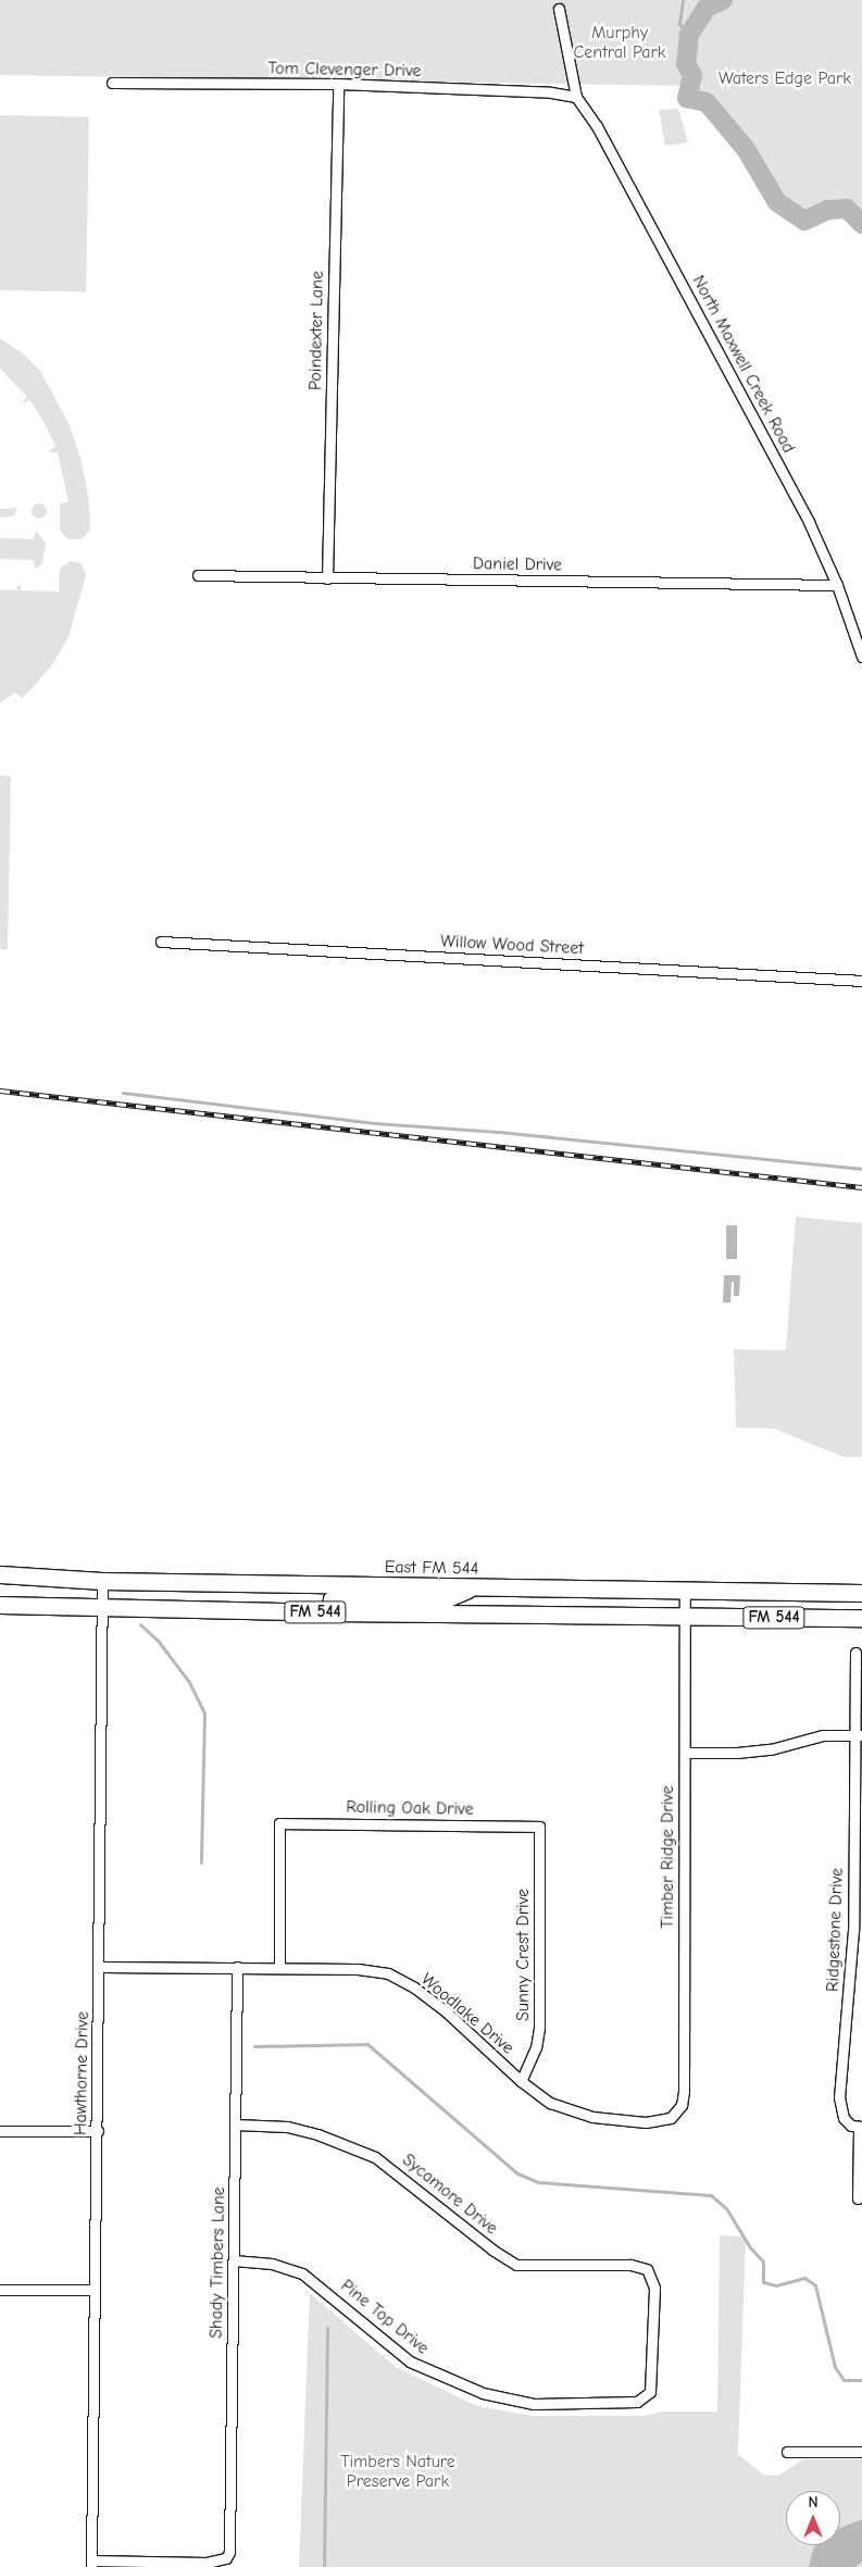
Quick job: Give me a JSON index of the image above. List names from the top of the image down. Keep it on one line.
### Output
{"streets":{"main road":["East FM 544","FM 544"],"street":["Tom Clevenger Drive","Poindexter Lane","North Maxwell Creek Road","Daniel Drive","Willow Wood Street","Rolling Oak Drive","Timber Ridge Drive","Ridgestone Drive","Sunny Crest Drive","Woodlake Drive","Hawthorne Drive","Sycamore Drive","Shady Timbers Lane","Pine Top Drive"]},"crossings":[["Tom Clevenger Drive","Poindexter Lane"],["Tom Clevenger Drive","North Maxwell Creek Road"],["Poindexter Lane","Daniel Drive"],["North Maxwell Creek Road","Daniel Drive"],["East FM 544","Timber Ridge Drive"],["East FM 544","Hawthorne Drive"],["FM 544","Timber Ridge Drive"],["FM 544","Hawthorne Drive"],["Rolling Oak Drive","Sunny Crest Drive"],["Rolling Oak Drive","Woodlake Drive"],["Timber Ridge Drive","Woodlake Drive"],["Sunny Crest Drive","Woodlake Drive"],["Woodlake Drive","Hawthorne Drive"],["Woodlake Drive","Shady Timbers Lane"],["Hawthorne Drive","Shady Timbers Lane"],["Sycamore Drive","Shady Timbers Lane"],["Sycamore Drive","Pine Top Drive"],["Shady Timbers Lane","Pine Top Drive"]],"parks":["Murphy Central Park","Waters Edge Park","Timbers Nature Preserve Park"],"north":"top"}
